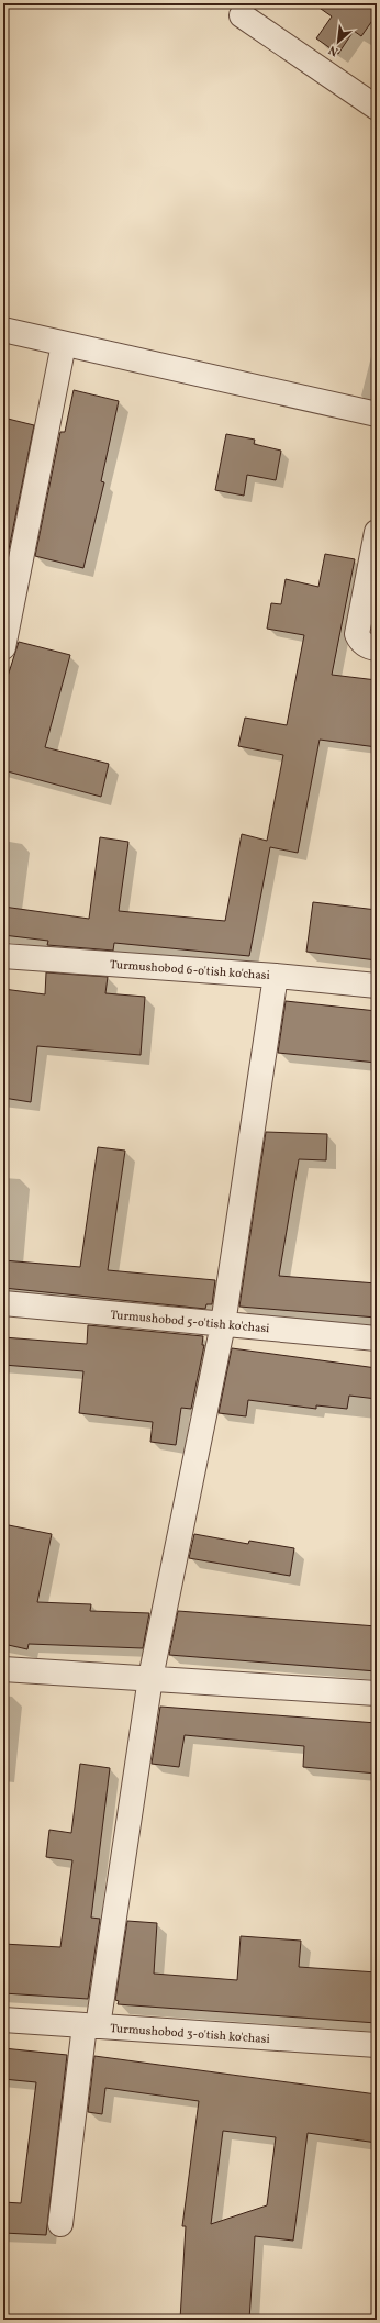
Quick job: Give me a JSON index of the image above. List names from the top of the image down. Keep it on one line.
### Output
{"streets":{"street":["Turmushobod 6-o'tish ko'chasi","Turmushobod 5-o'tish ko'chasi","Turmushobod 3-o'tish ko'chasi"]},"north":"bottom left"}
